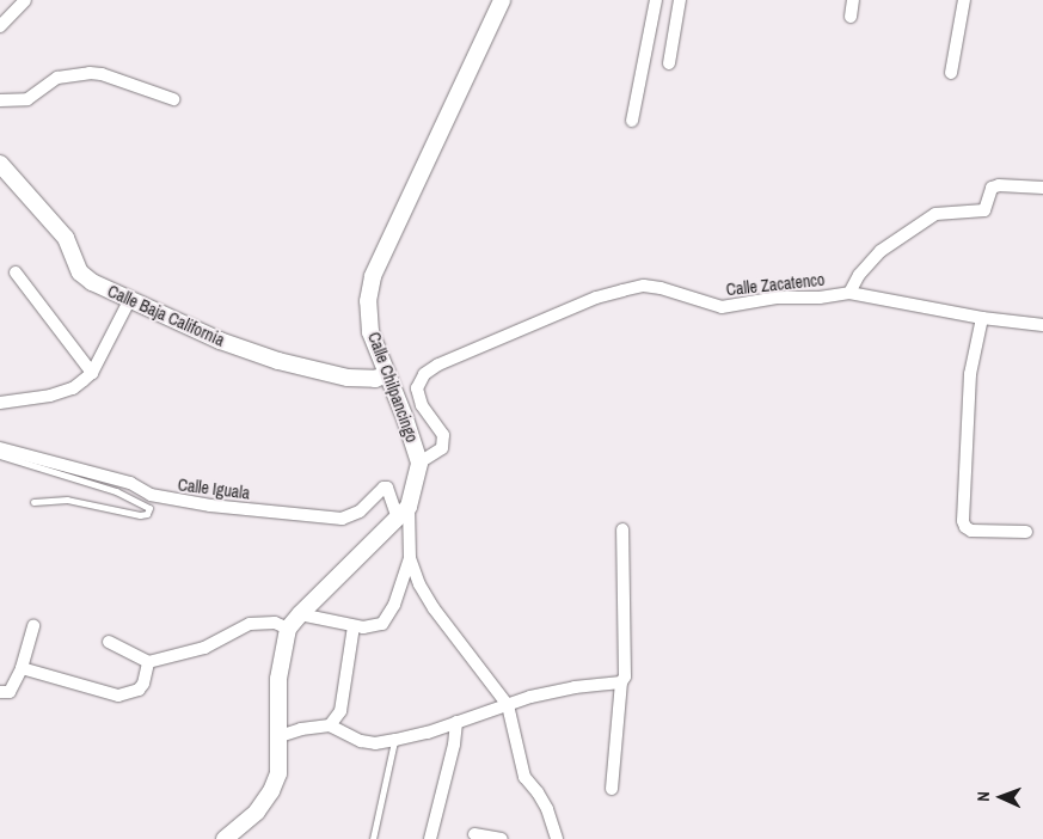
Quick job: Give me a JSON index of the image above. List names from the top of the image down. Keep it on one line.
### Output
{"streets":{"street":["Calle Zacatenco","Calle Baja California","Calle Chilpancingo","Calle Iguala"]},"crossings":[["Calle Zacatenco","Calle Chilpancingo"],["Calle Baja California","Calle Chilpancingo"],["Calle Chilpancingo","Calle Iguala"]],"north":"left"}
